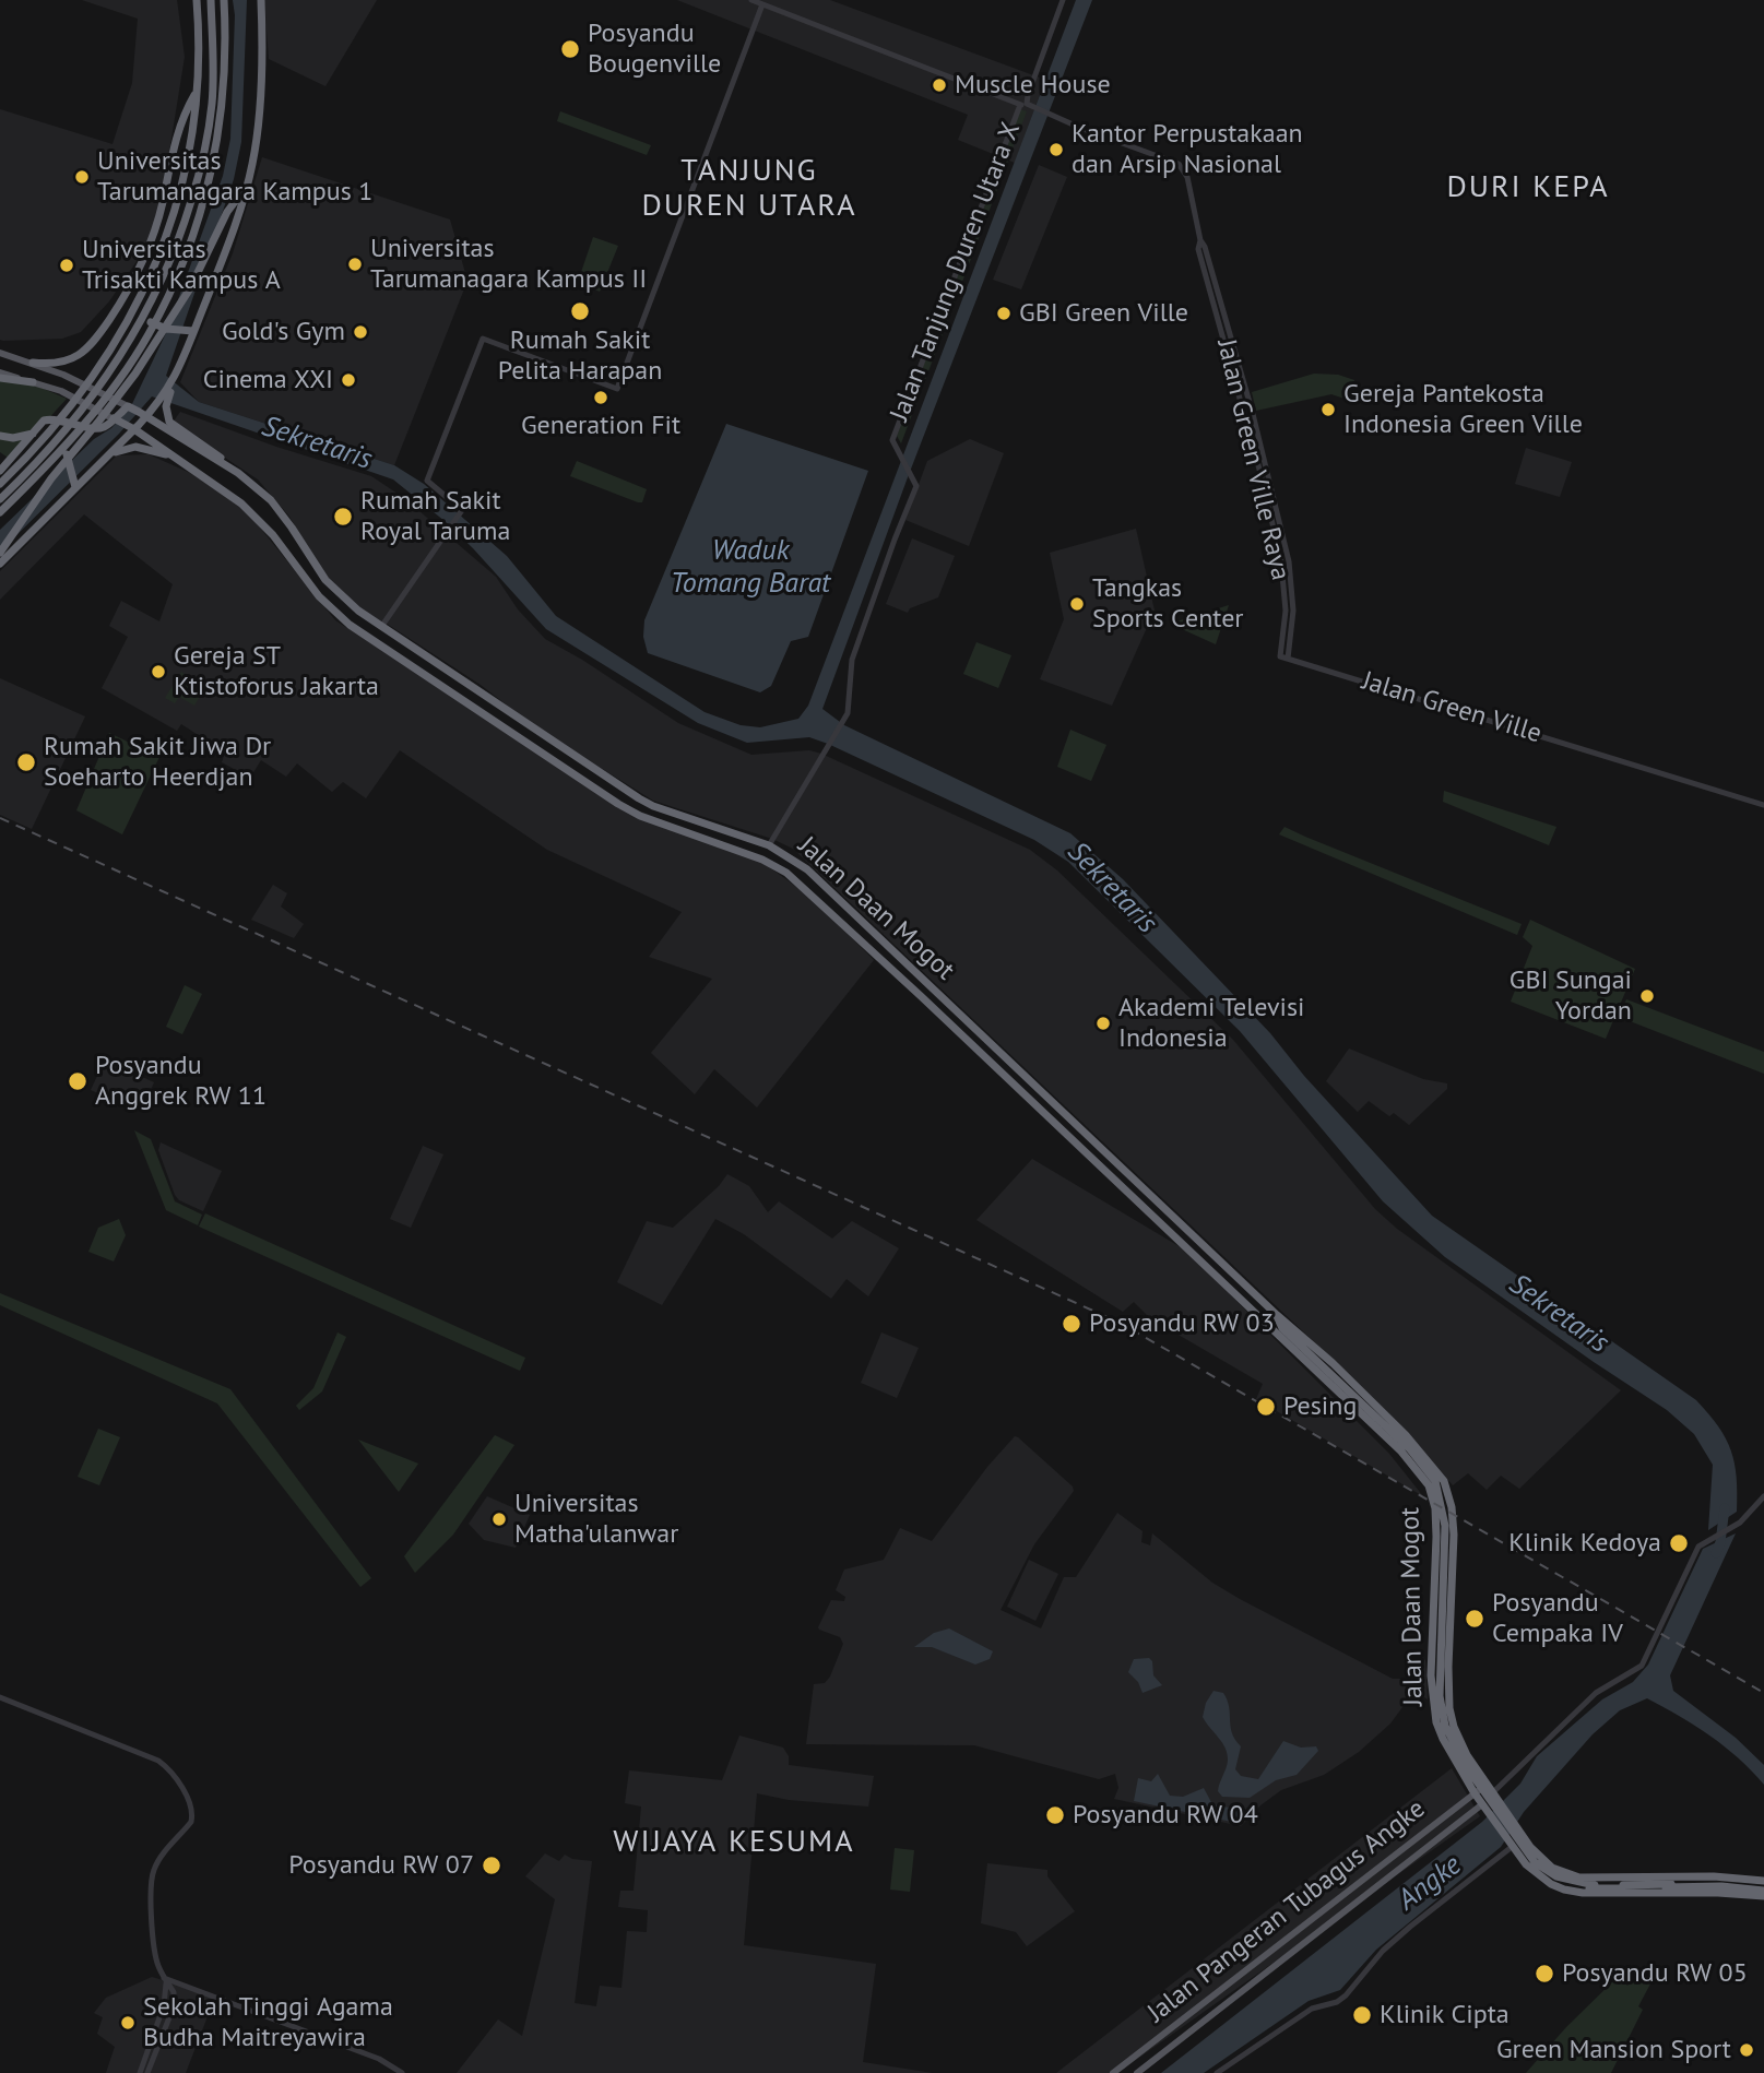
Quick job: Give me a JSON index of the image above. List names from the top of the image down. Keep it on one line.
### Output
{"streets":{"highway":["Jalan Daan Mogot"],"main road":["Jalan Pangeran Tubagus Angke"],"street":["Jalan Tanjung Duren Utara X","Jalan Green Ville Raya","Jalan Green Ville"]},"crossings":[["Jalan Tanjung Duren Utara X","Jalan Daan Mogot"],["Jalan Green Ville Raya","Jalan Green Ville"],["Jalan Daan Mogot","Jalan Pangeran Tubagus Angke"]],"districts":["TANJUNG DUREN UTARA","DURI KEPA","WIJAYA KESUMA"],"water":["Sekretaris","Waduk Tomang Barat","Angke"],"places":["Posyandu Bougenville","Muscle House","Kantor Perpustakaan dan Arsip Nasional","Universitas Tarumanagara Kampus 1","Universitas Tarumanagara Kampus II","Universitas Trisakti Kampus A","Rumah Sakit Pelita Harapan","GBI Green Ville","Gold's Gym","Cinema XXI","Generation Fit","Gereja Pantekosta Indonesia Green Ville","Rumah Sakit Royal Taruma","Tangkas Sports Center","Gereja ST Ktistoforus Jakarta","Rumah Sakit Jiwa Dr Soeharto Heerdjan","GBI Sungai Yordan","Akademi Televisi Indonesia","Posyandu Anggrek RW 11","Posyandu RW 03","Pesing","Universitas Matha'ulanwar","Klinik Kedoya","Posyandu Cempaka IV","Posyandu RW 04","Posyandu RW 07","Posyandu RW 05","Klinik Cipta","Sekolah Tinggi Agama Budha Maitreyawira","Green Mansion Sport"]}
